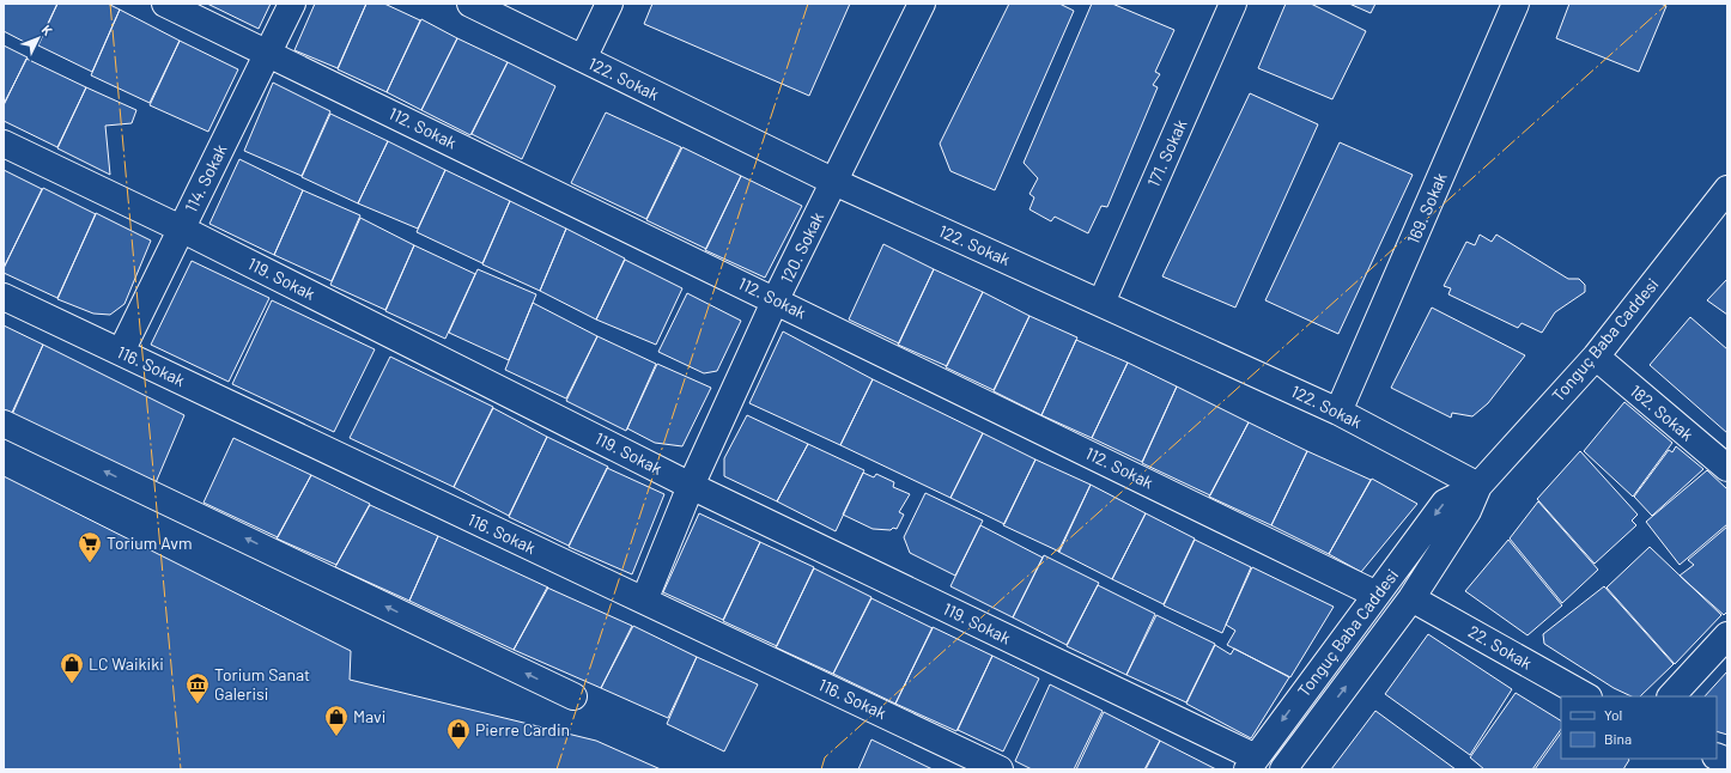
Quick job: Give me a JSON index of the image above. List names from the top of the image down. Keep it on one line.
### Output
{"streets":{"street":["122. Sokak","112. Sokak","171. Sokak","114. Sokak","169. Sokak","120. Sokak","119. Sokak","Tonguç Baba Caddesi","116. Sokak","182. Sokak","22. Sokak"]},"crossings":[["122. Sokak","171. Sokak"],["122. Sokak","169. Sokak"],["122. Sokak","120. Sokak"],["122. Sokak","Tonguç Baba Caddesi"],["112. Sokak","114. Sokak"],["112. Sokak","120. Sokak"],["112. Sokak","Tonguç Baba Caddesi"],["114. Sokak","119. Sokak"],["114. Sokak","116. Sokak"],["120. Sokak","119. Sokak"],["120. Sokak","116. Sokak"],["119. Sokak","Tonguç Baba Caddesi"],["Tonguç Baba Caddesi","182. Sokak"],["Tonguç Baba Caddesi","22. Sokak"]],"places":{"supermarket":["Torium Avm"],"shop":["LC Waikiki","Mavi","Pierre Cardin"],"museum":["Torium Sanat Galerisi"]},"legend":["Yol","Bina"],"north":"top right"}
